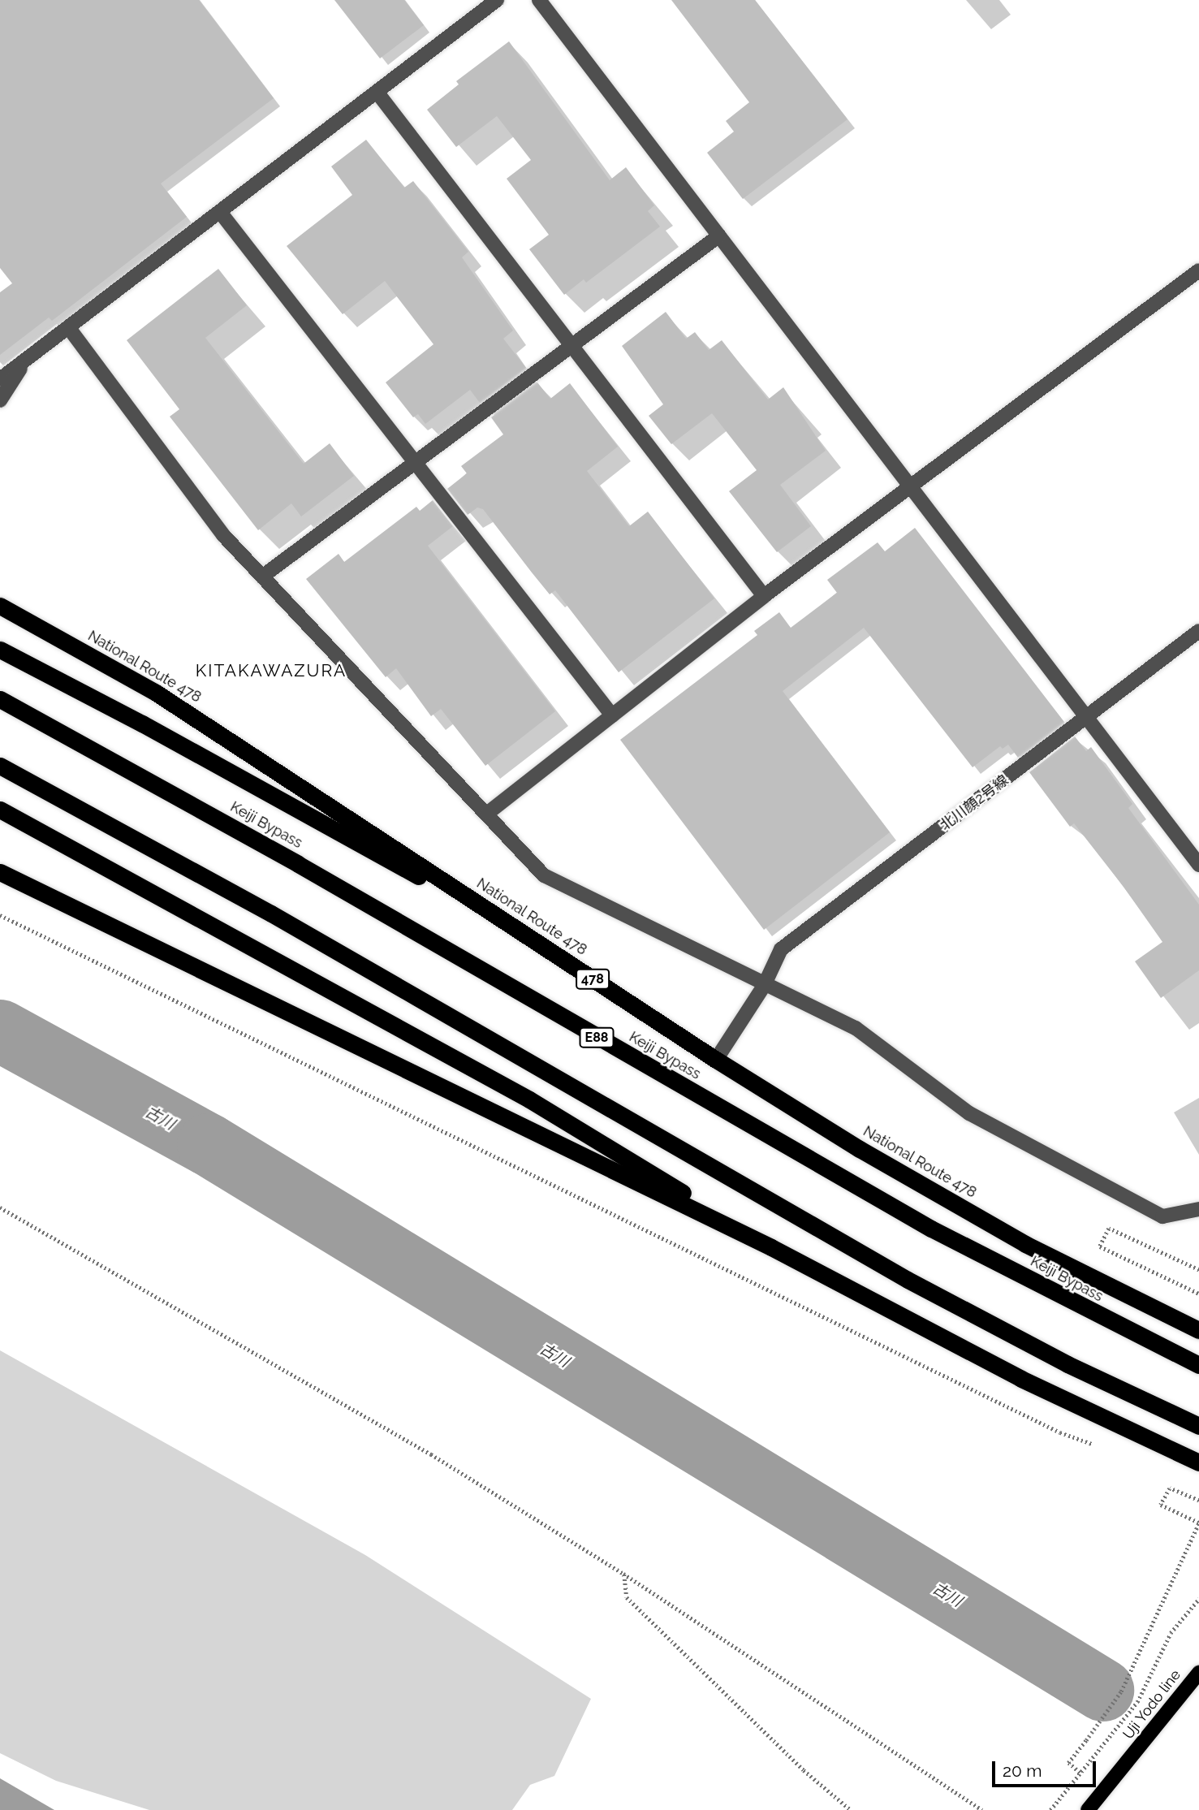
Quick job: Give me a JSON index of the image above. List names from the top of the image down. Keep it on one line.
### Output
{"streets":{"highway":["National Route 478","Keiji Bypass","478","E88"],"main road":["Uji Yodo line"],"street":["北川顔2号線"]},"crossings":[["National Route 478","北川顔2号線"]],"districts":["KITAKAWAZURA"],"water":["古川"],"scale_bar":"20 m"}
